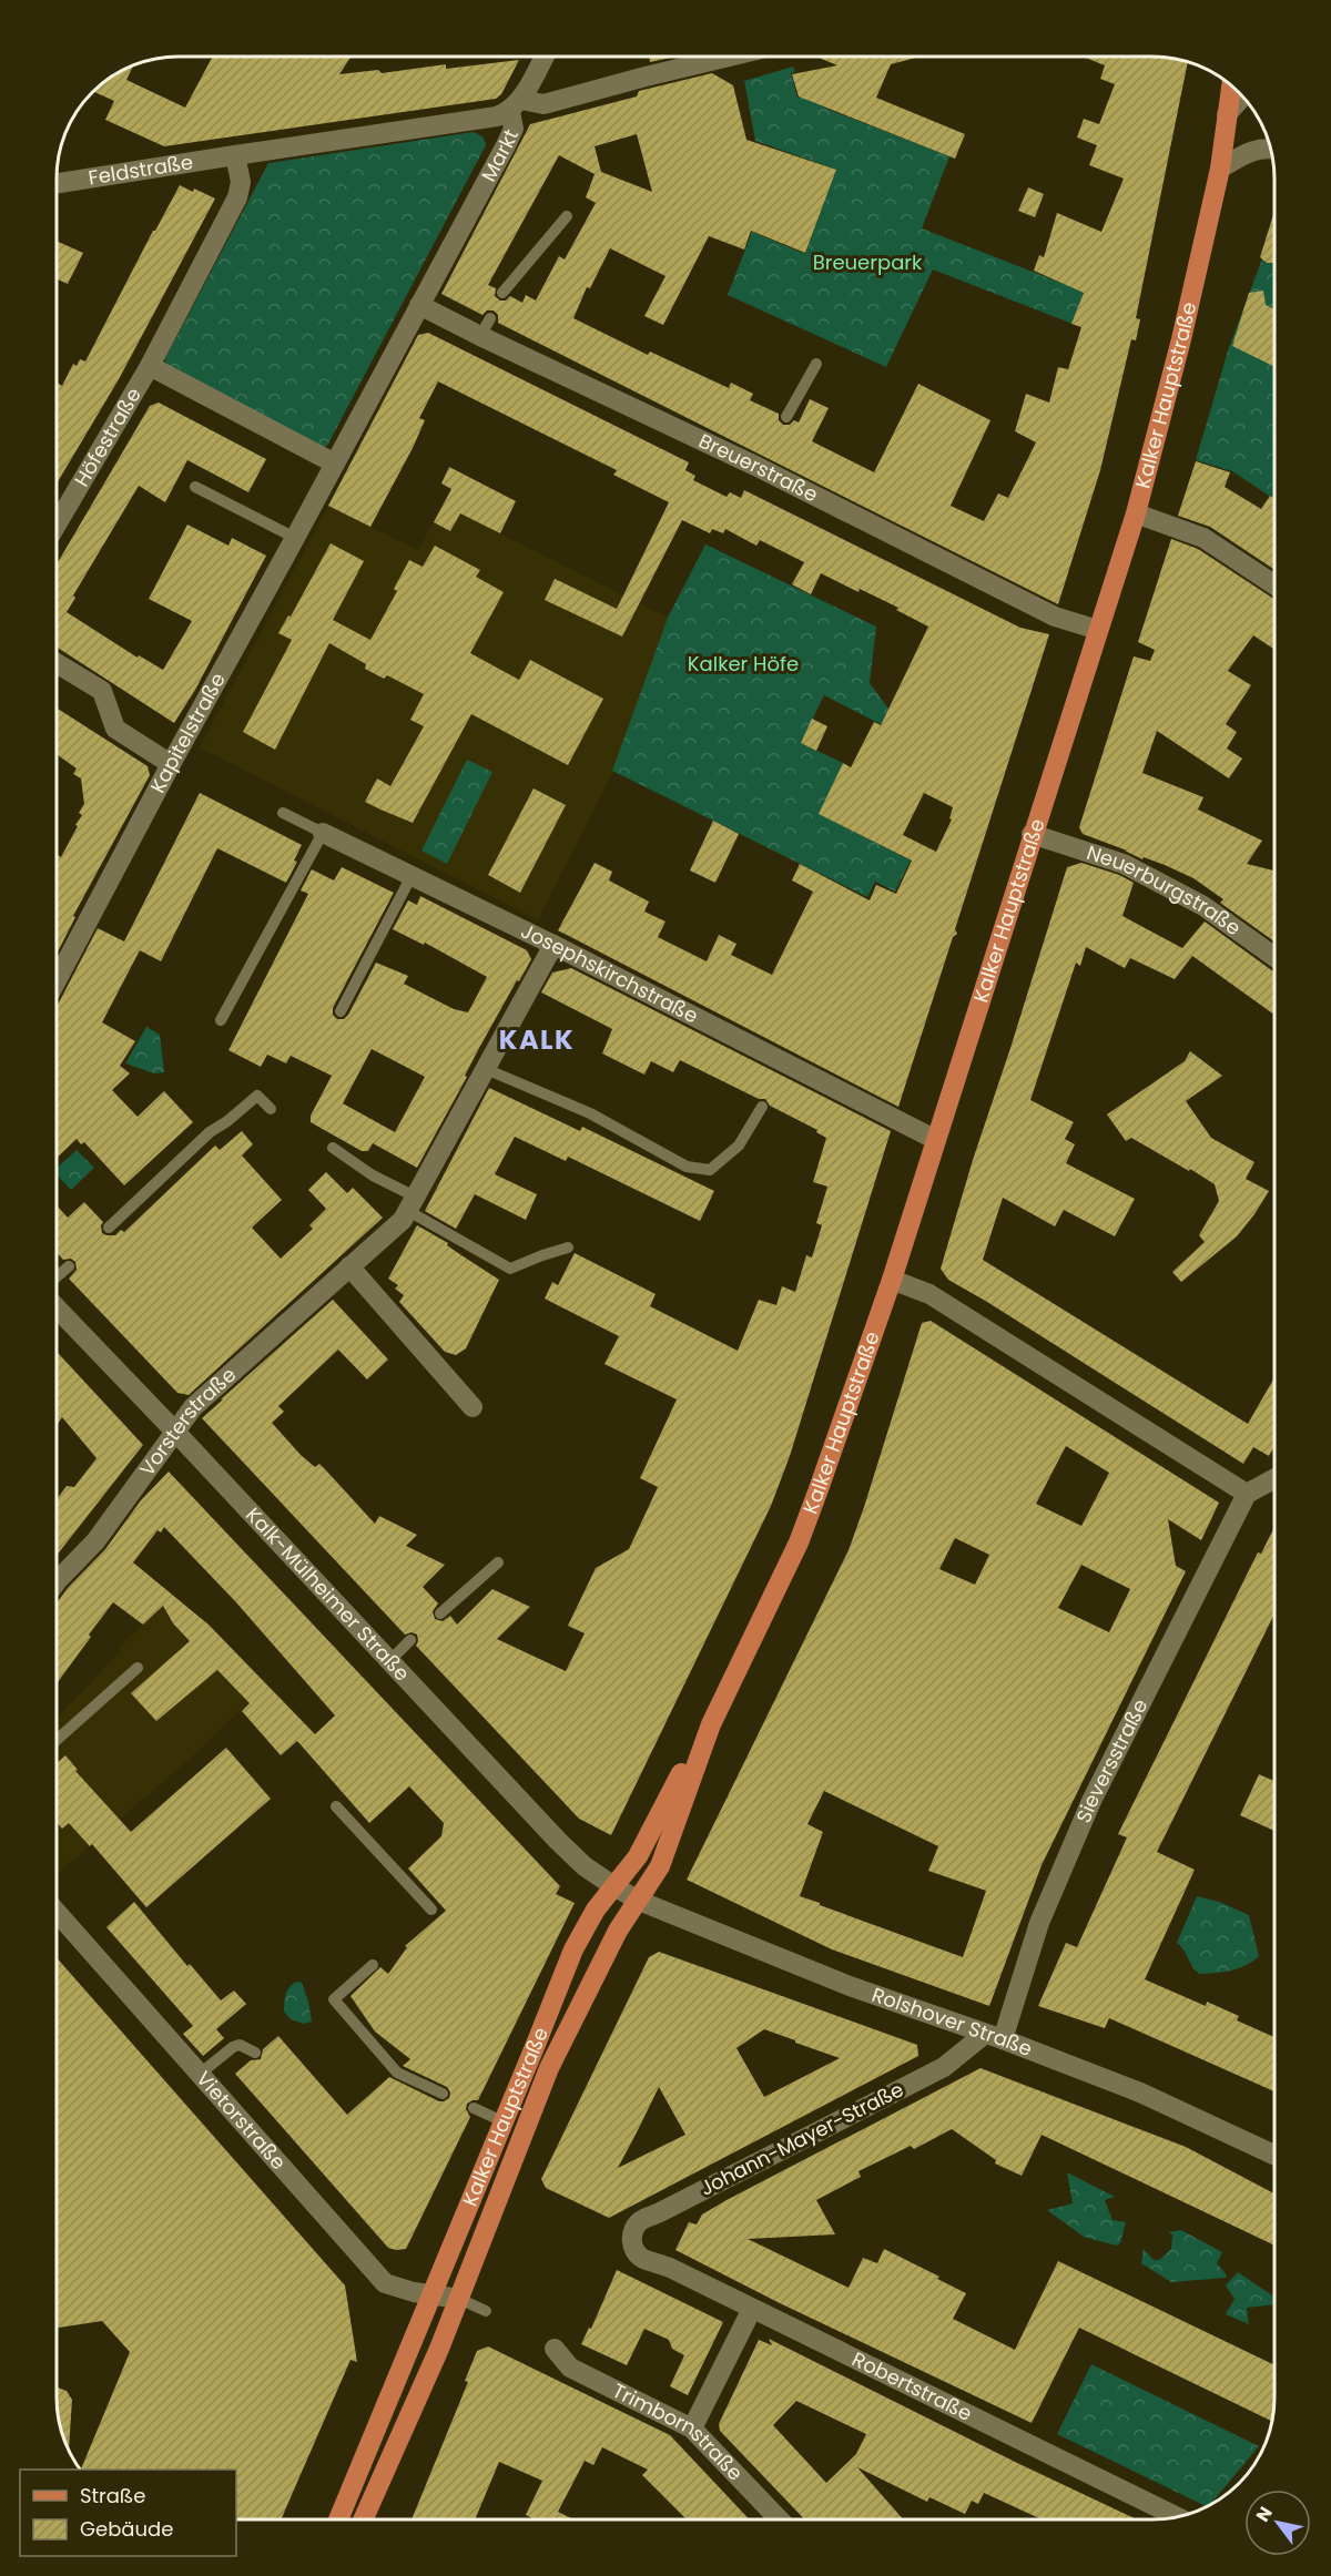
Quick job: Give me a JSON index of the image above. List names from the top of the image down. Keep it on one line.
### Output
{"streets":{"main road":["Kalker Hauptstraße"],"street":["Markt","Feldstraße","Höfestraße","Breuerstraße","Kapitelstraße","Neuerburgstraße","Josephskirchstraße","Vorsterstraße","Kalk-Mülheimer Straße","Sieversstraße","Rolshover Straße","Vietorstraße","Johann-Mayer-Straße","Robertstraße","Trimbornstraße"]},"crossings":[["Markt","Feldstraße"],["Markt","Breuerstraße"],["Markt","Kapitelstraße"],["Kalker Hauptstraße","Breuerstraße"],["Kalker Hauptstraße","Neuerburgstraße"],["Kalker Hauptstraße","Josephskirchstraße"],["Kalker Hauptstraße","Kalk-Mülheimer Straße"],["Kalker Hauptstraße","Rolshover Straße"],["Kalker Hauptstraße","Vietorstraße"],["Josephskirchstraße","Vorsterstraße"],["Vorsterstraße","Kalk-Mülheimer Straße"],["Kalk-Mülheimer Straße","Rolshover Straße"],["Sieversstraße","Rolshover Straße"],["Sieversstraße","Johann-Mayer-Straße"],["Rolshover Straße","Johann-Mayer-Straße"],["Johann-Mayer-Straße","Robertstraße"]],"districts":["KALK"],"parks":["Breuerpark","Kalker Höfe"],"legend":["Straße","Gebäude"],"north":"top left"}
